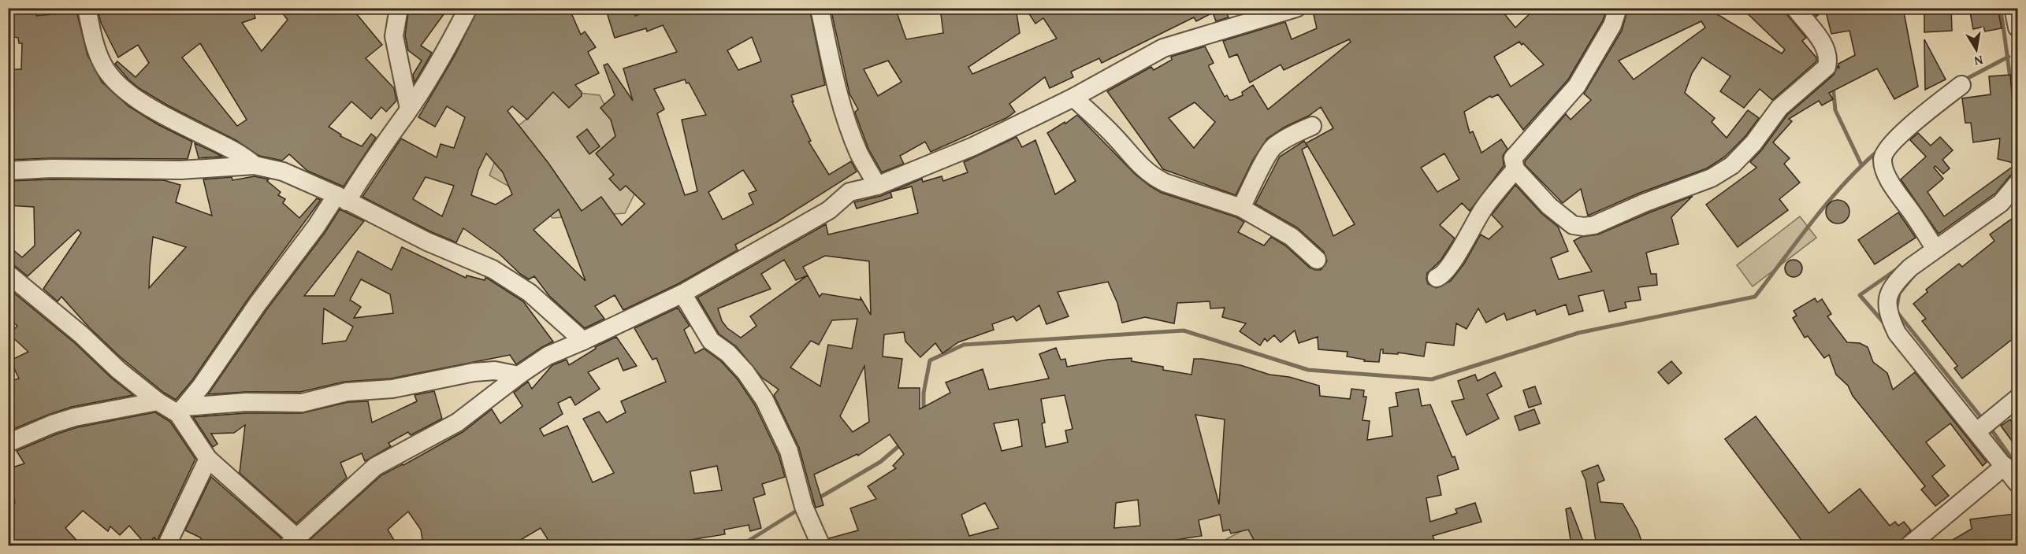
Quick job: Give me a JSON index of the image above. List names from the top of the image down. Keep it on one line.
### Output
{"north":"bottom"}
